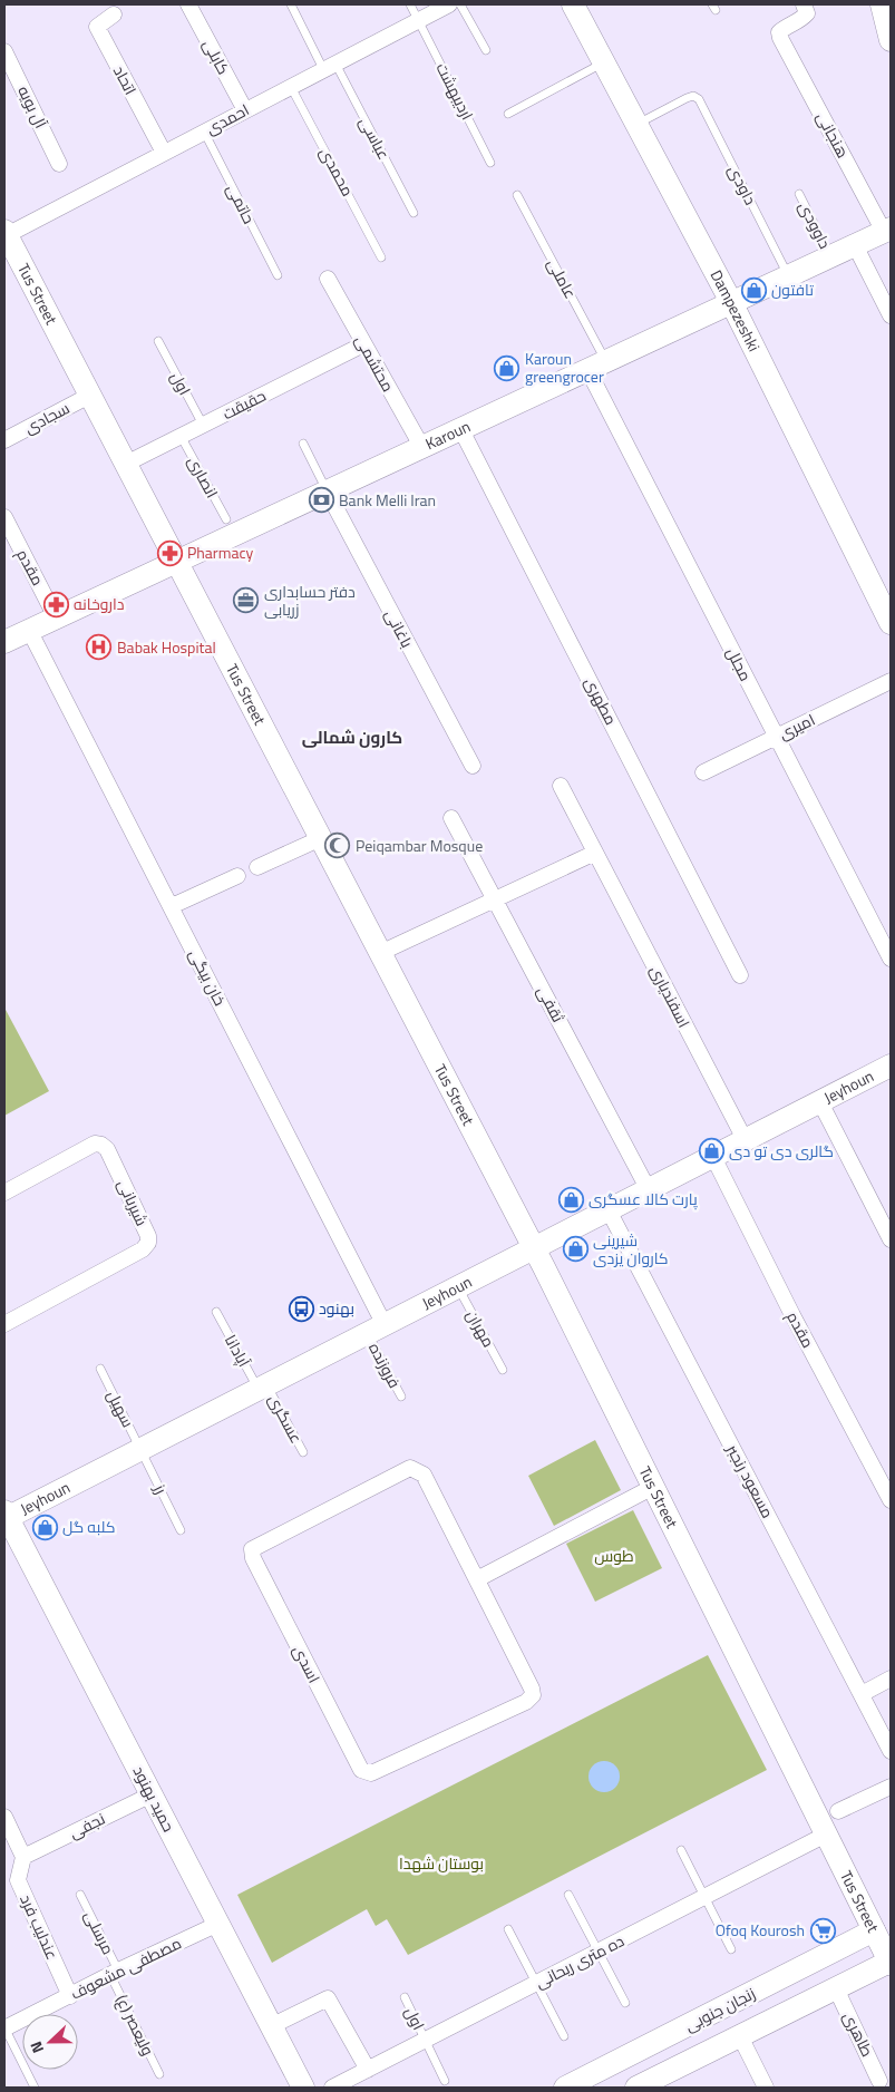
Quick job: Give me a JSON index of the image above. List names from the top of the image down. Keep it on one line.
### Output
{"streets":{"street":["کابلی","اتحاد","آل بویه","احمدی","هنجانی","Tus Street","Dampezeshki","محتشمی","حقیقت","سجادی","Karoun","مقدم","باغانی","مجلل","مطهری","امیری","خان بیگی","اسفندیاری","ثقفی","Jeyhoun","شیربانی","مسعود رنجبر","اسدی","حمید بهنود","نجفی","عندلیب فرد","ده متری ریحانی","مصطفی مشعوف","زنجان جنوبی","طاهری"],"lane":["اردیبهشت","عباسی","محمدی","داودی","حاتمی","داوودی","عاملی","اول","انصاری","مهران","آپادانا","فروزنده","سهیل","عسگری","رز","مرسلی","ولیعصر (ع)"]},"crossings":[["کابلی","احمدی"],["اتحاد","احمدی"],["اردیبهشت","احمدی"],["احمدی","عباسی"],["احمدی","محمدی"],["احمدی","حاتمی"],["احمدی","Tus Street"],["هنجانی","Karoun"],["داودی","Dampezeshki"],["داودی","Karoun"],["داوودی","Karoun"],["عاملی","Karoun"],["عاملی","مجلل"],["Tus Street","حقیقت"],["Tus Street","سجادی"],["Tus Street","Karoun"],["Tus Street","Jeyhoun"],["Tus Street","ده متری ریحانی"],["Tus Street","زنجان جنوبی"],["Dampezeshki","Karoun"],["محتشمی","حقیقت"],["محتشمی","Karoun"],["اول","حقیقت"],["اول","ده متری ریحانی"],["حقیقت","انصاری"],["Karoun","مقدم"],["Karoun","باغانی"],["Karoun","مجلل"],["Karoun","مطهری"],["Karoun","خان بیگی"],["مقدم","Jeyhoun"],["مجلل","امیری"],["خان بیگی","Jeyhoun"],["خان بیگی","فروزنده"],["اسفندیاری","Jeyhoun"],["ثقفی","Jeyhoun"],["Jeyhoun","مهران"],["Jeyhoun","آپادانا"],["Jeyhoun","فروزنده"],["Jeyhoun","سهیل"],["Jeyhoun","عسگری"],["Jeyhoun","مسعود رنجبر"],["Jeyhoun","رز"],["Jeyhoun","حمید بهنود"],["آپادانا","عسگری"],["سهیل","رز"],["حمید بهنود","نجفی"],["حمید بهنود","مصطفی مشعوف"],["نجفی","عندلیب فرد"],["عندلیب فرد","مصطفی مشعوف"],["مرسلی","مصطفی مشعوف"],["مرسلی","ولیعصر (ع)"],["مصطفی مشعوف","ولیعصر (ع)"]],"districts":["کارون شمالی"],"parks":["طوس","بوستان شهدا"],"places":{"shop":["تافتون","Karoun greengrocer","گالری دی تو دی","پارت کالا عسگری","شیرینی کاروان یزدی","کلبه گل"],"bank":["Bank Melli Iran"],"pharmacy":["Pharmacy","داروخانه"],"office":["دفتر حسابداری زریابی"],"hospital":["Babak Hospital"],"mosque":["Peiqambar Mosque"],"bus stop":["بهنود"],"supermarket":["Ofoq Kourosh"]},"north":"left"}
